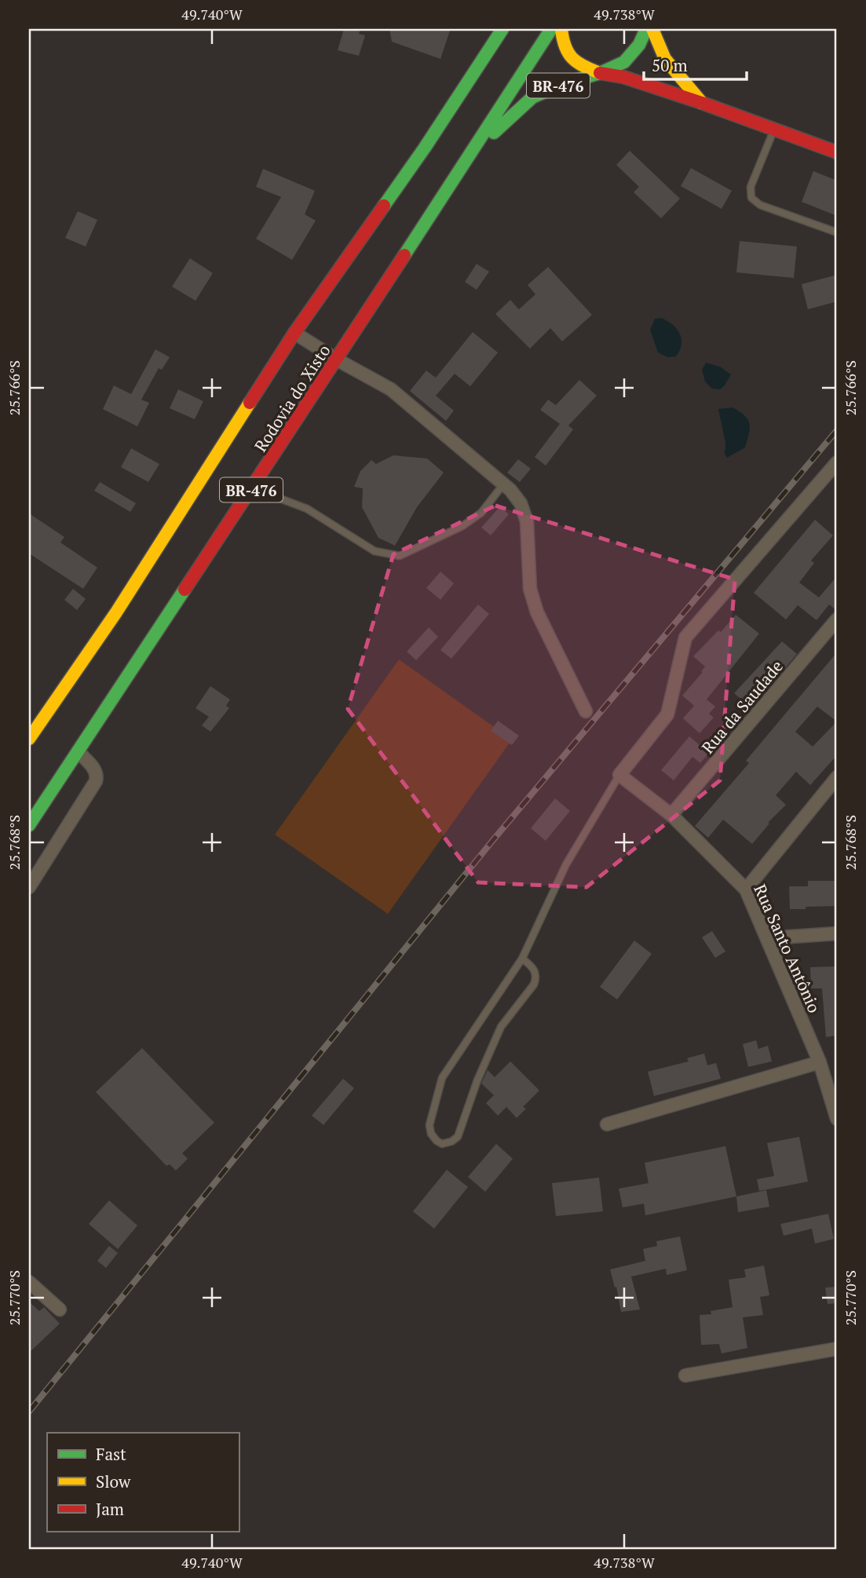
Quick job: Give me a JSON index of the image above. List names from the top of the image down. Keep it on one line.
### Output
{"streets":{"main road":["BR-476","Rodovia do Xisto"],"street":["Rua da Saudade","Rua Santo Antônio"]},"crossings":[["Rua da Saudade","Rua Santo Antônio"]],"legend":["Fast","Slow","Jam"],"scale_bar":"50 m","coordinates":["49.740°W","49.738°W","25.766°S","25.768°S","25.770°S"]}
